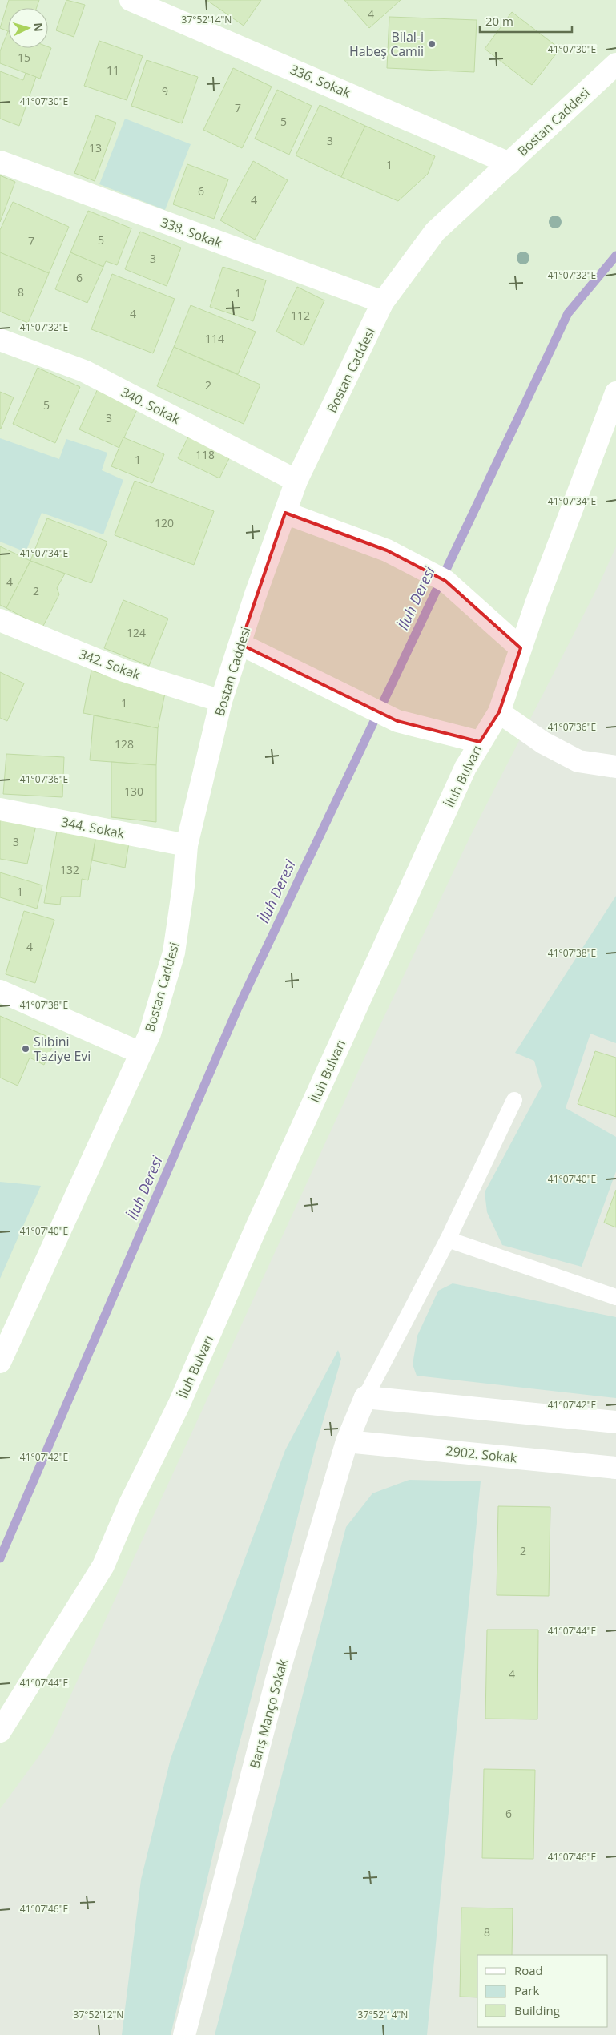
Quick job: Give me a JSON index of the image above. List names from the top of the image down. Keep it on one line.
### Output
{"streets":{"street":["336. Sokak","Bostan Caddesi","338. Sokak","340. Sokak","342. Sokak","İluh Bulvarı","344. Sokak","2902. Sokak","Barış Manço Sokak"]},"crossings":[["336. Sokak","Bostan Caddesi"],["Bostan Caddesi","338. Sokak"],["Bostan Caddesi","340. Sokak"],["Bostan Caddesi","342. Sokak"],["Bostan Caddesi","344. Sokak"],["2902. Sokak","Barış Manço Sokak"]],"water":["İluh Deresi"],"places":["Bilal-i Habeş Camii","Slıbini Taziye Evi"],"house_numbers":["4","15","11","9","7","5","3","13","1","6","4","5","7","3","6","8","1","4","112","114","2","5","3","118","1","120","4","2","124","1","128","130","3","132","1","4","2","4","6","8"],"legend":["Road","Park","Building"],"scale_bar":"20 m","north":"right","coordinates":["37°52'14\"N","41°07'30\"E","41°07'32\"E","41°07'34\"E","41°07'36\"E","41°07'38\"E","41°07'40\"E","41°07'42\"E","41°07'44\"E","41°07'46\"E","37°52'12\"N"]}
